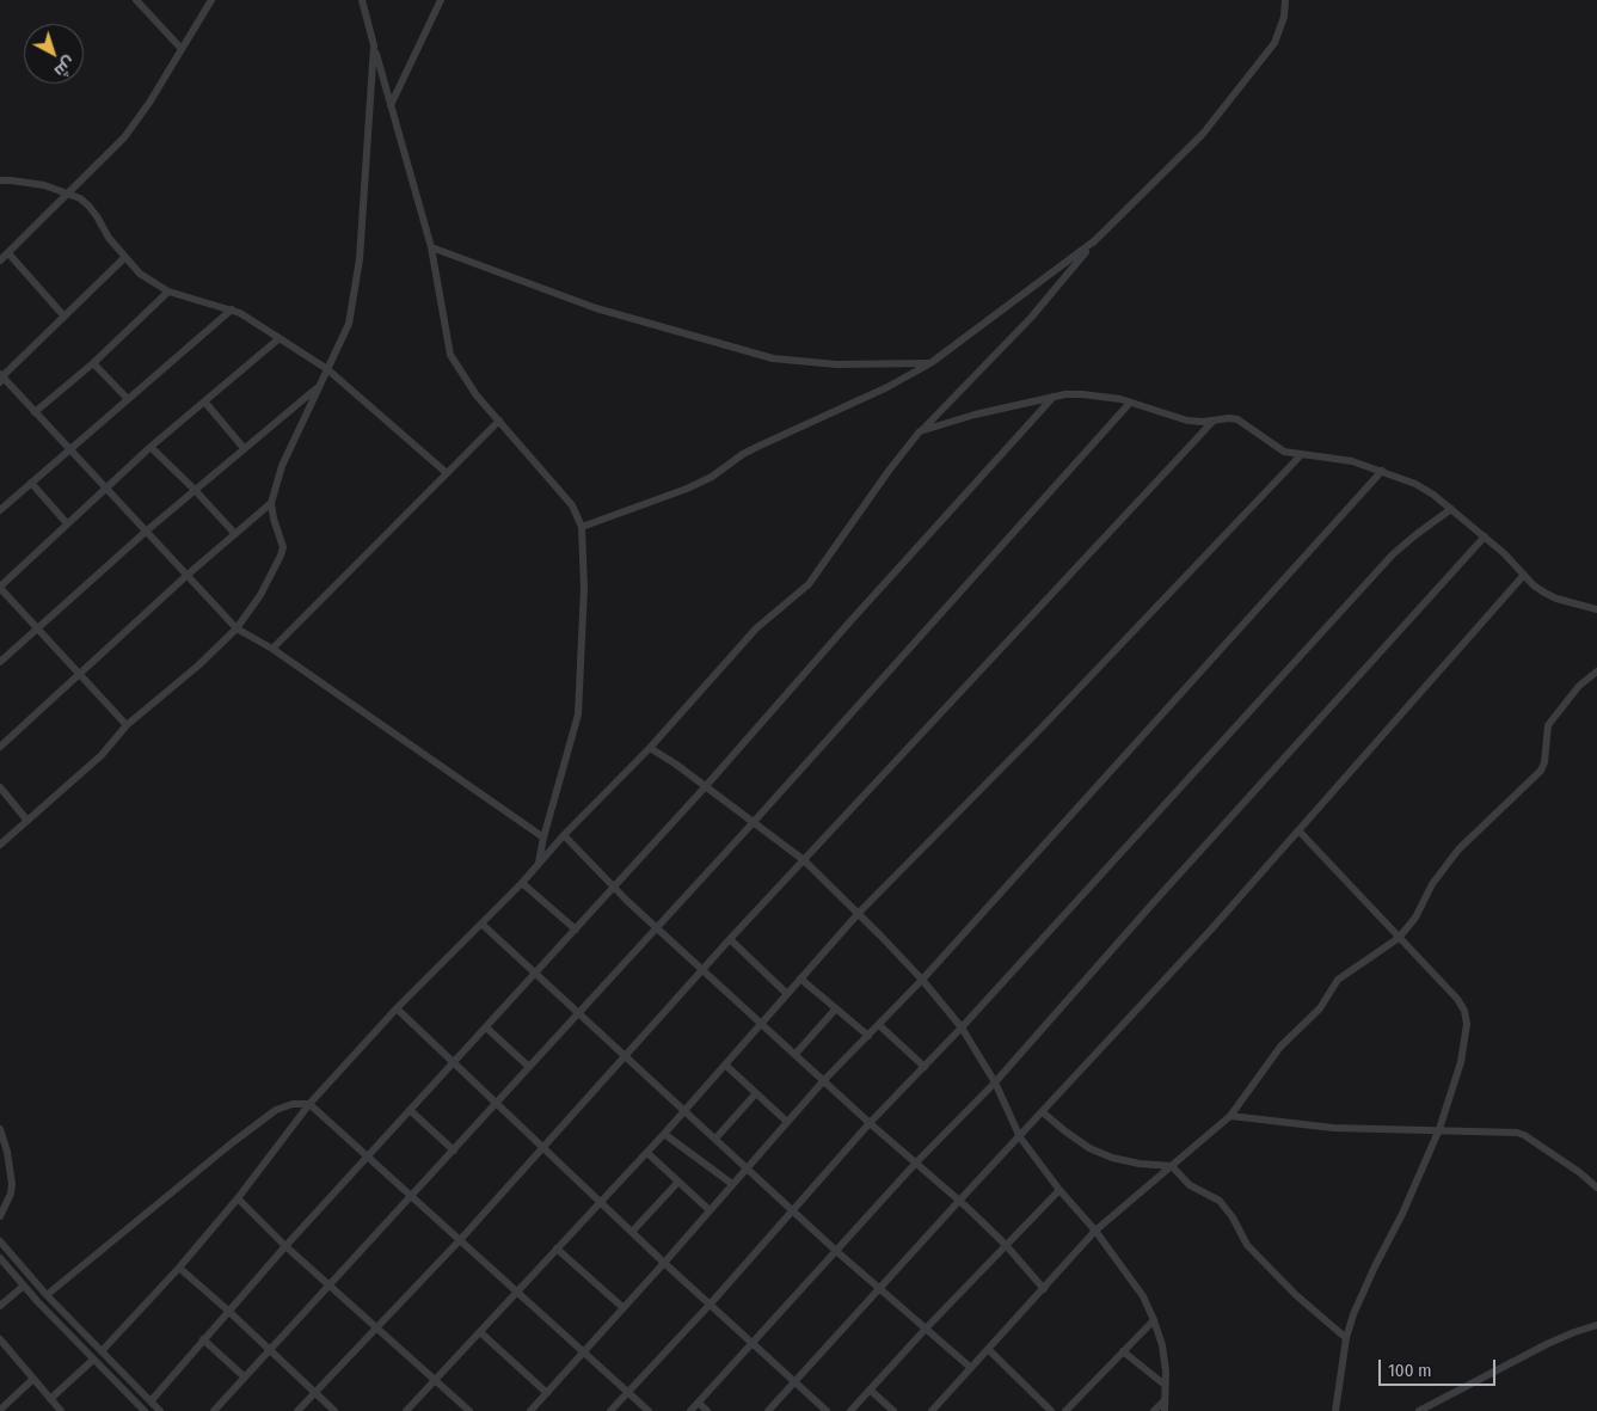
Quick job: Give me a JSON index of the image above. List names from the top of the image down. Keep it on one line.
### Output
{"scale_bar":"100 m","north":"bottom right"}
